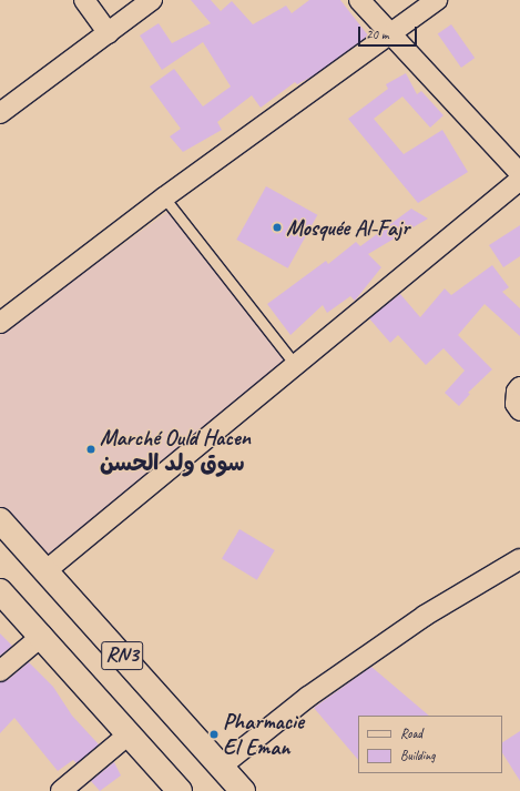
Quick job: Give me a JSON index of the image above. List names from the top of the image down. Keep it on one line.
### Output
{"streets":{"highway":["RN3"]},"places":["Mosquée Al-Fajr","Marché Ould Hacen سوق ولد الحسن","Pharmacie El Eman"],"legend":["Road","Building"],"scale_bar":"20 m"}
